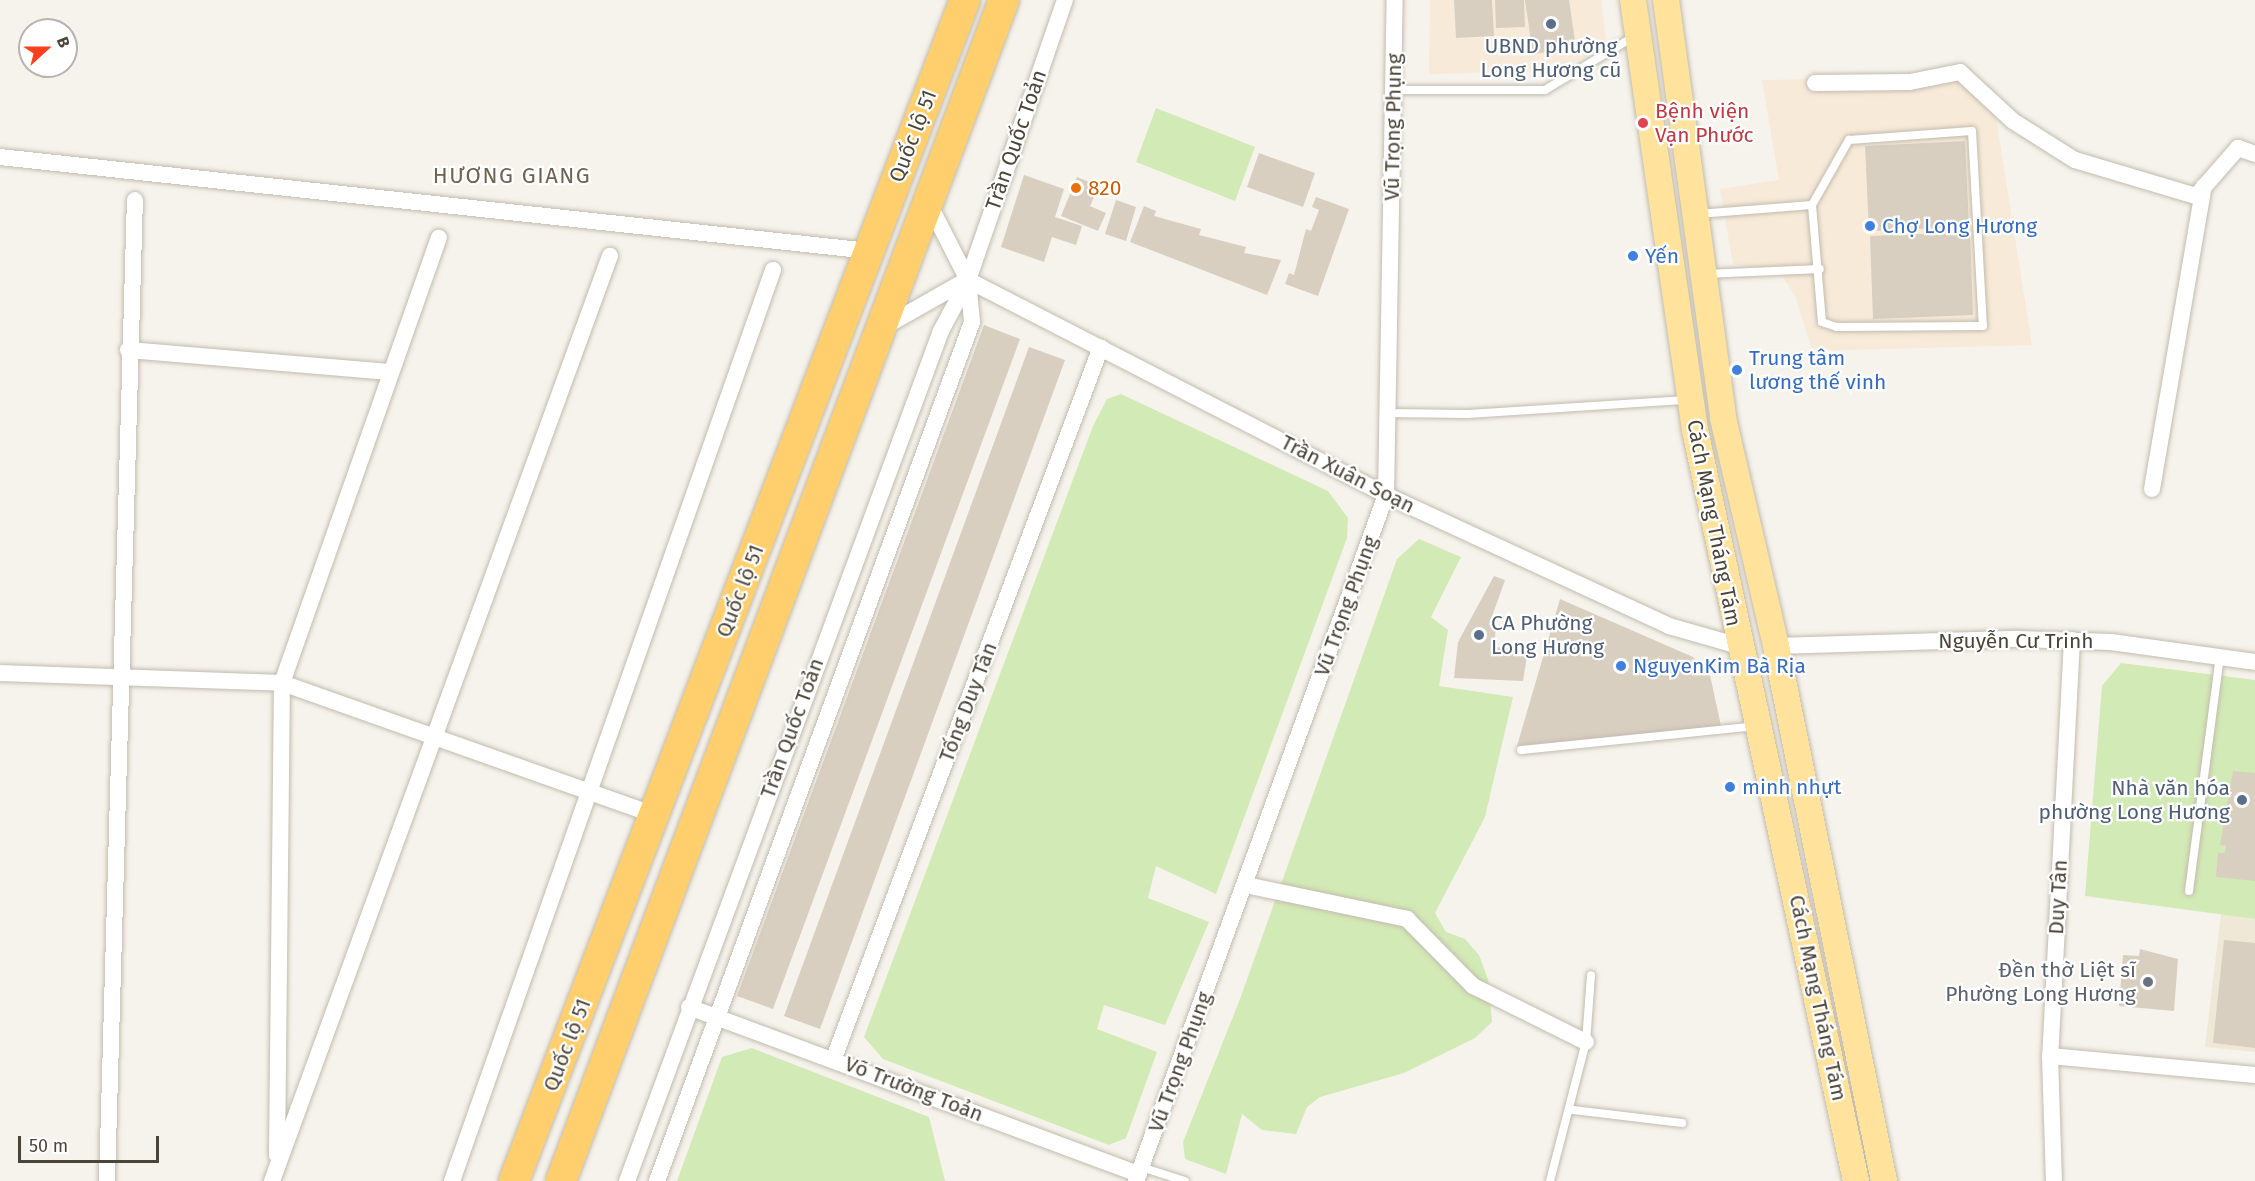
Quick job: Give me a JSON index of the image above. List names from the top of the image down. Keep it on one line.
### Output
{"streets":{"highway":["Quốc lộ 51"],"main road":["Cách Mạng Tháng Tám"],"street":["Vũ Trọng Phụng","Trần Quốc Toản","Trần Xuân Soạn","Nguyễn Cư Trinh","Tống Duy Tân","Duy Tân","Võ Trường Toản"]},"crossings":[["Vũ Trọng Phụng","Trần Xuân Soạn"],["Vũ Trọng Phụng","Võ Trường Toản"],["Trần Quốc Toản","Trần Xuân Soạn"],["Trần Quốc Toản","Võ Trường Toản"],["Trần Xuân Soạn","Cách Mạng Tháng Tám"],["Trần Xuân Soạn","Tống Duy Tân"],["Cách Mạng Tháng Tám","Nguyễn Cư Trinh"],["Nguyễn Cư Trinh","Duy Tân"],["Tống Duy Tân","Võ Trường Toản"]],"districts":["HƯƠNG GIANG"],"places":["UBND phường Long Hương cũ","Bệnh viện Vạn Phước","820","Chợ Long Hương","Yến","Trung tâm lương thế vinh","CA Phường Long Hương","NguyenKim Bà Rịa","minh nhựt","Nhà văn hóa phường Long Hương","Đền thờ Liệt sĩ Phường Long Hương"],"scale_bar":"50 m","north":"right"}
